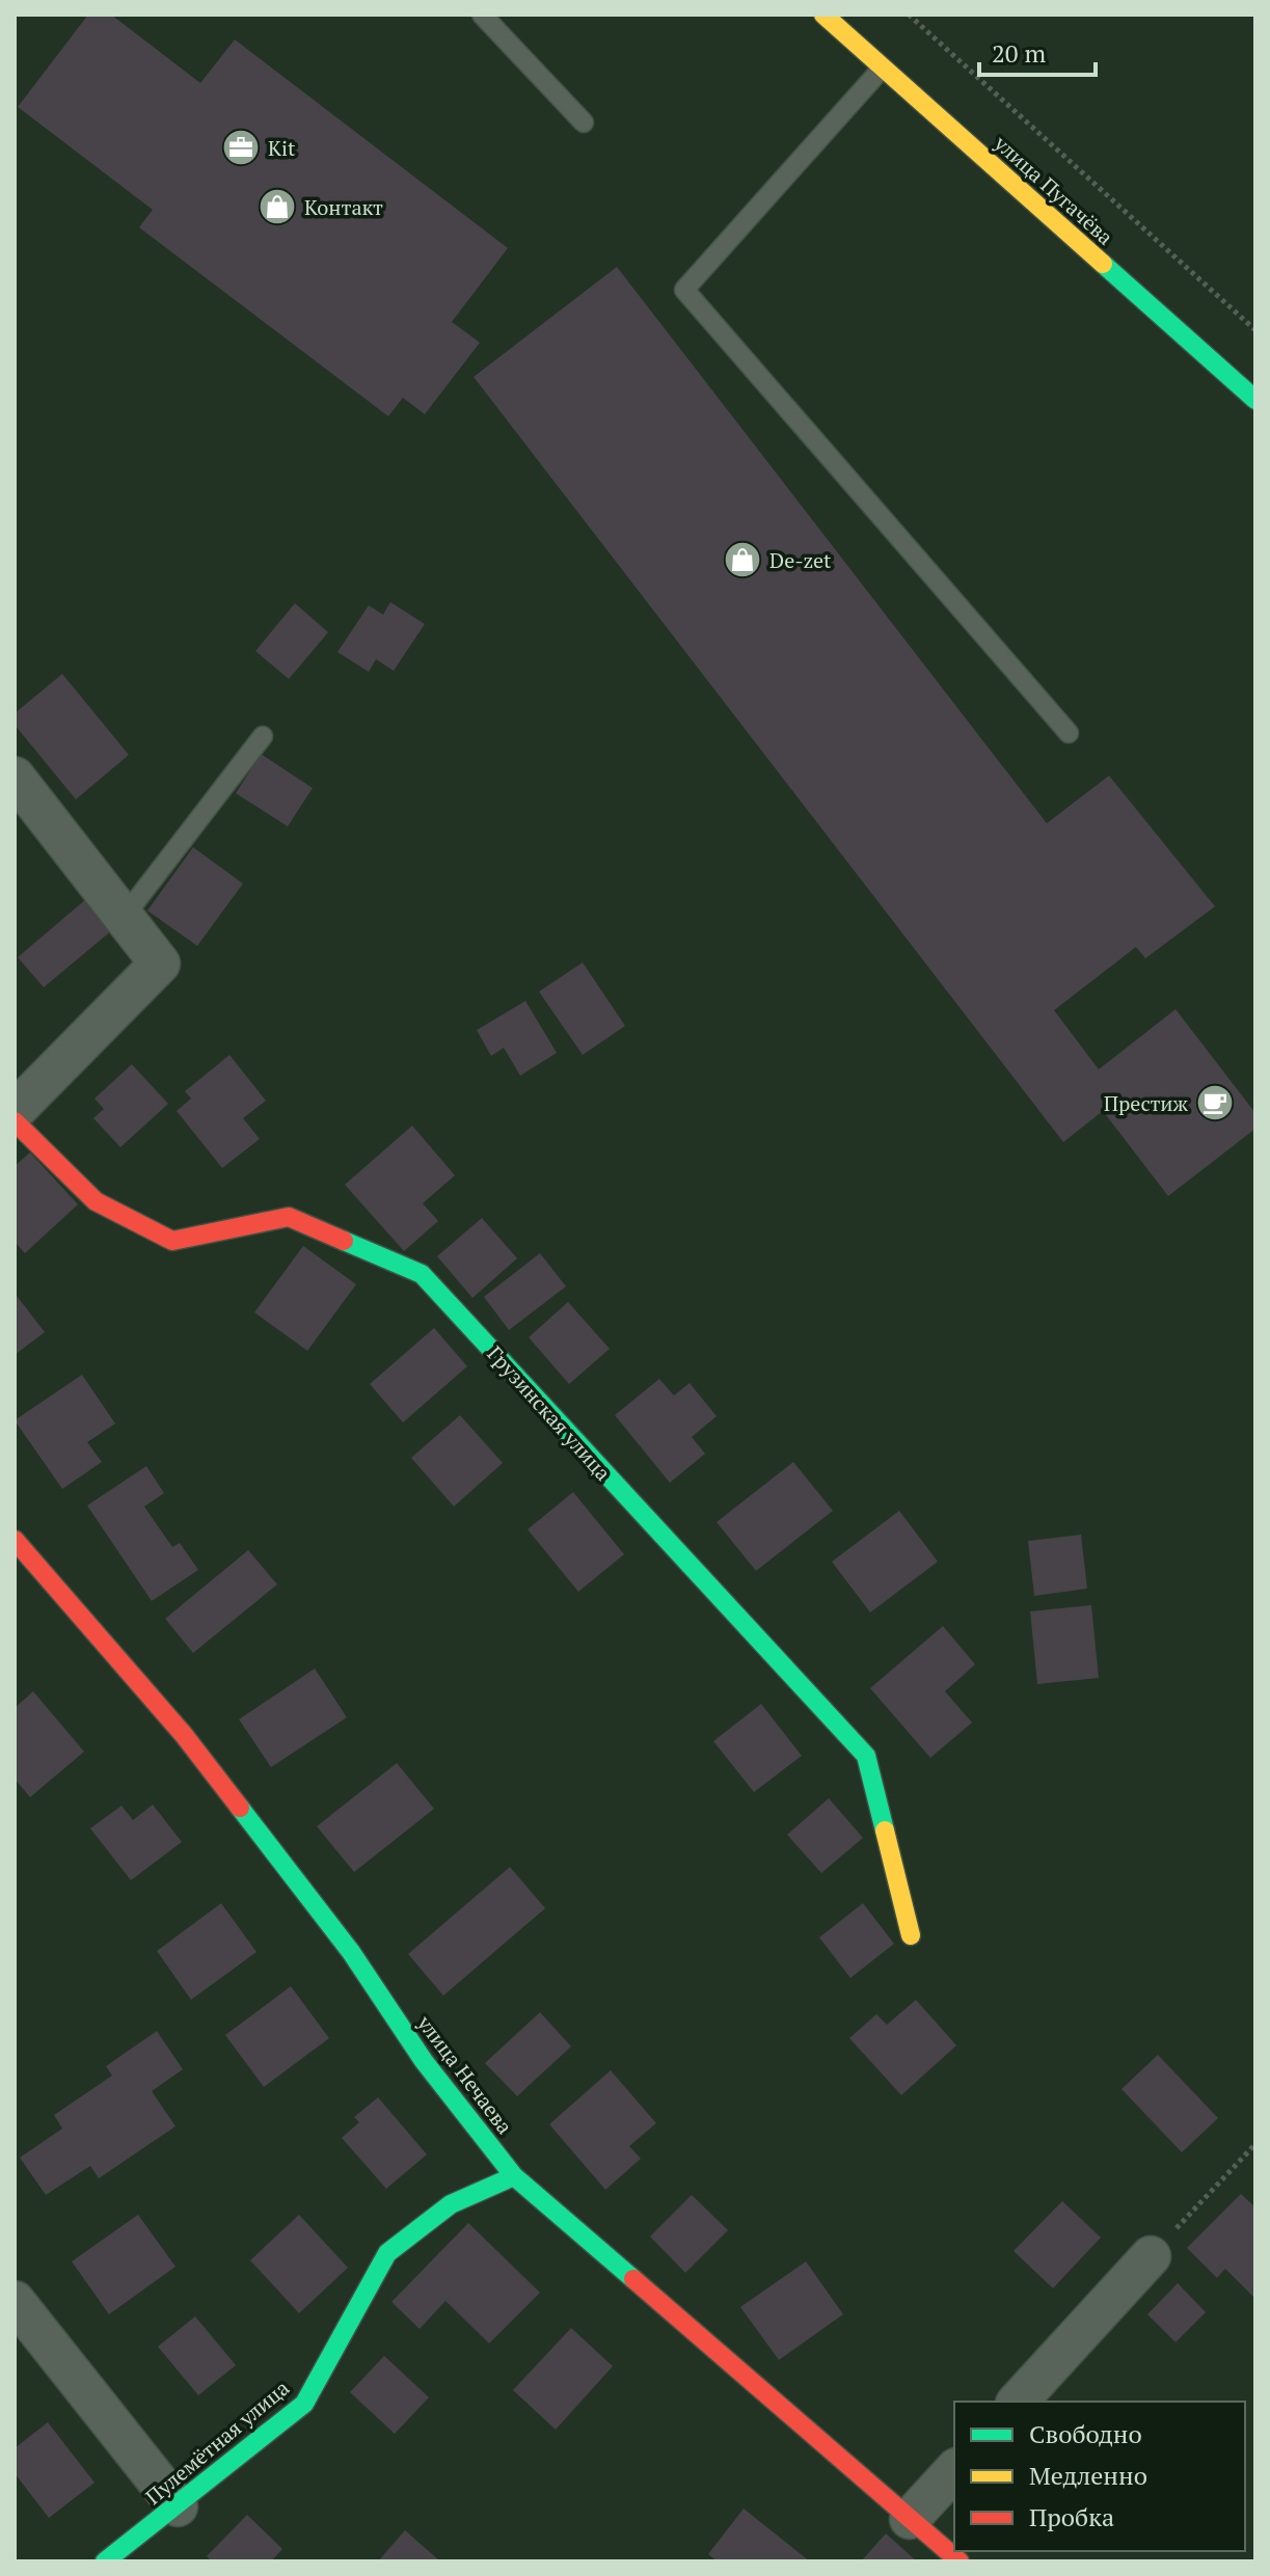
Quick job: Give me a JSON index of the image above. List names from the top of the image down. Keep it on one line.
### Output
{"streets":{"street":["улица Пугачёва","Грузинская улица","улица Нечаева","Пулемётная улица"]},"crossings":[["улица Нечаева","Пулемётная улица"]],"places":{"office":["Kit"],"shop":["Контакт","De-zet"],"cafe":["Престиж"]},"legend":["Свободно","Медленно","Пробка"],"scale_bar":"20 m"}
